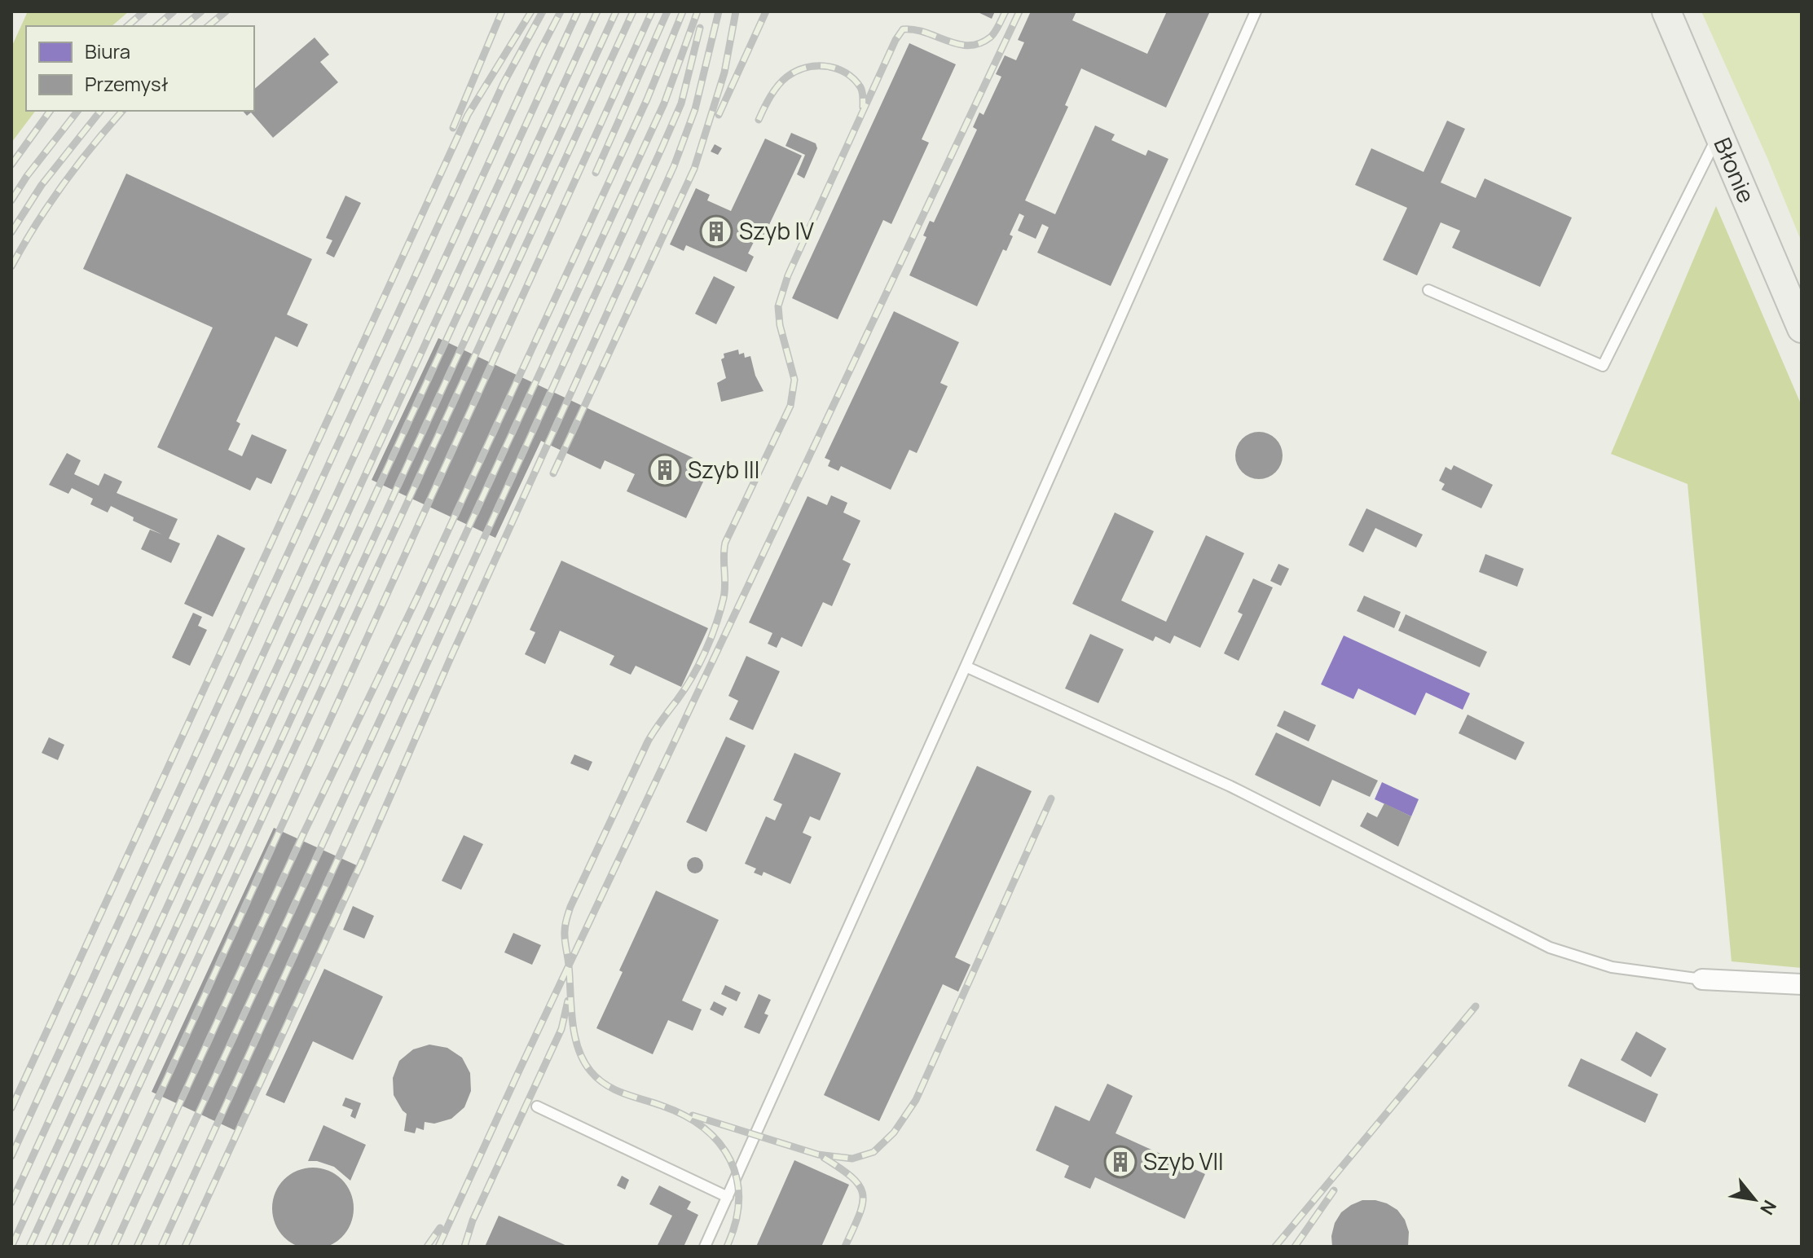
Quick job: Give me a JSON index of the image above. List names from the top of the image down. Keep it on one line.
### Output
{"streets":{"street":["Błonie"]},"places":{"building":["Szyb IV","Szyb III","Szyb VII"]},"legend":["Biura","Przemysł"],"north":"bottom right"}
